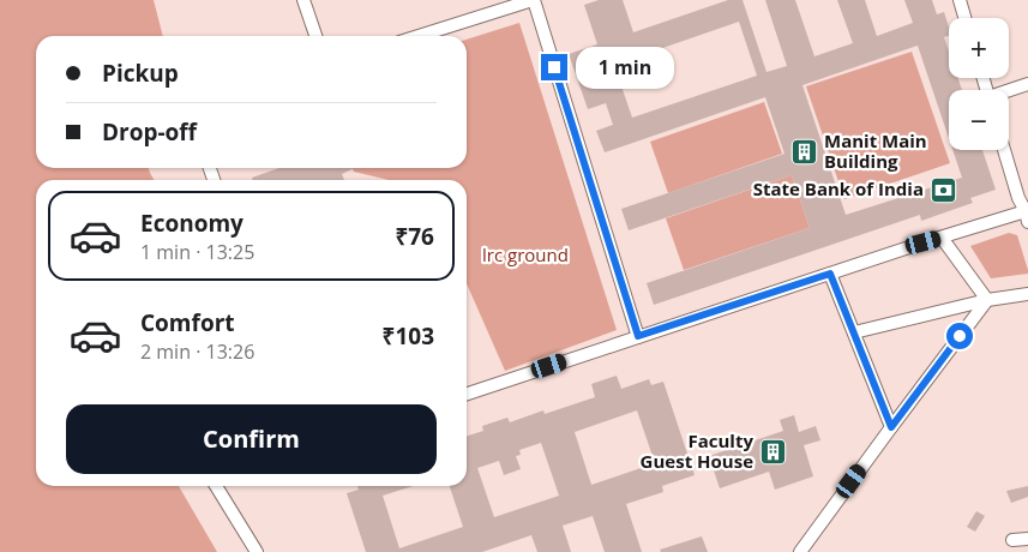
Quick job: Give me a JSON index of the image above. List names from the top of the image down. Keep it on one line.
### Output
{"parks":["lrc ground"],"places":{"building":["Manit Main Building","Faculty Guest House"],"bank":["State Bank of India"]},"page":{"map_buttons":["+","−"],"banner":["Pickup","Drop-off"],"bubble":"1 min","list":[{"name":"Economy","note":"1 min · 13:25","value":"₹76"},{"name":"Comfort","note":"2 min · 13:26","value":"₹103"}],"buttons":"Confirm"}}
